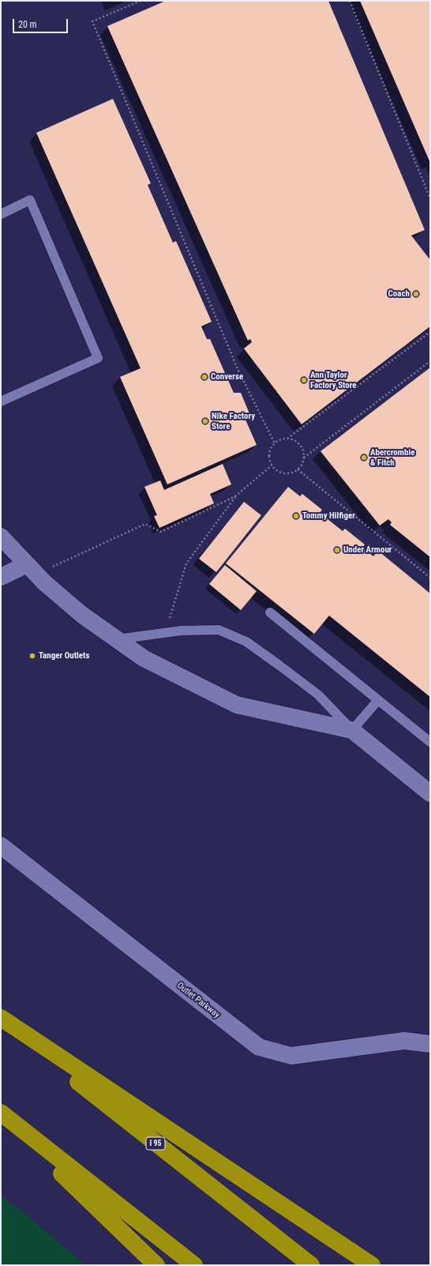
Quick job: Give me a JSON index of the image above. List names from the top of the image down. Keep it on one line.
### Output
{"streets":{"highway":["I 95"],"street":["Outlet Parkway"]},"places":["Coach","Converse","Ann Taylor Factory Store","Nike Factory Store","Abercrombie & Fitch","Tommy Hilfiger","Under Armour","Tanger Outlets"],"scale_bar":"20 m"}
